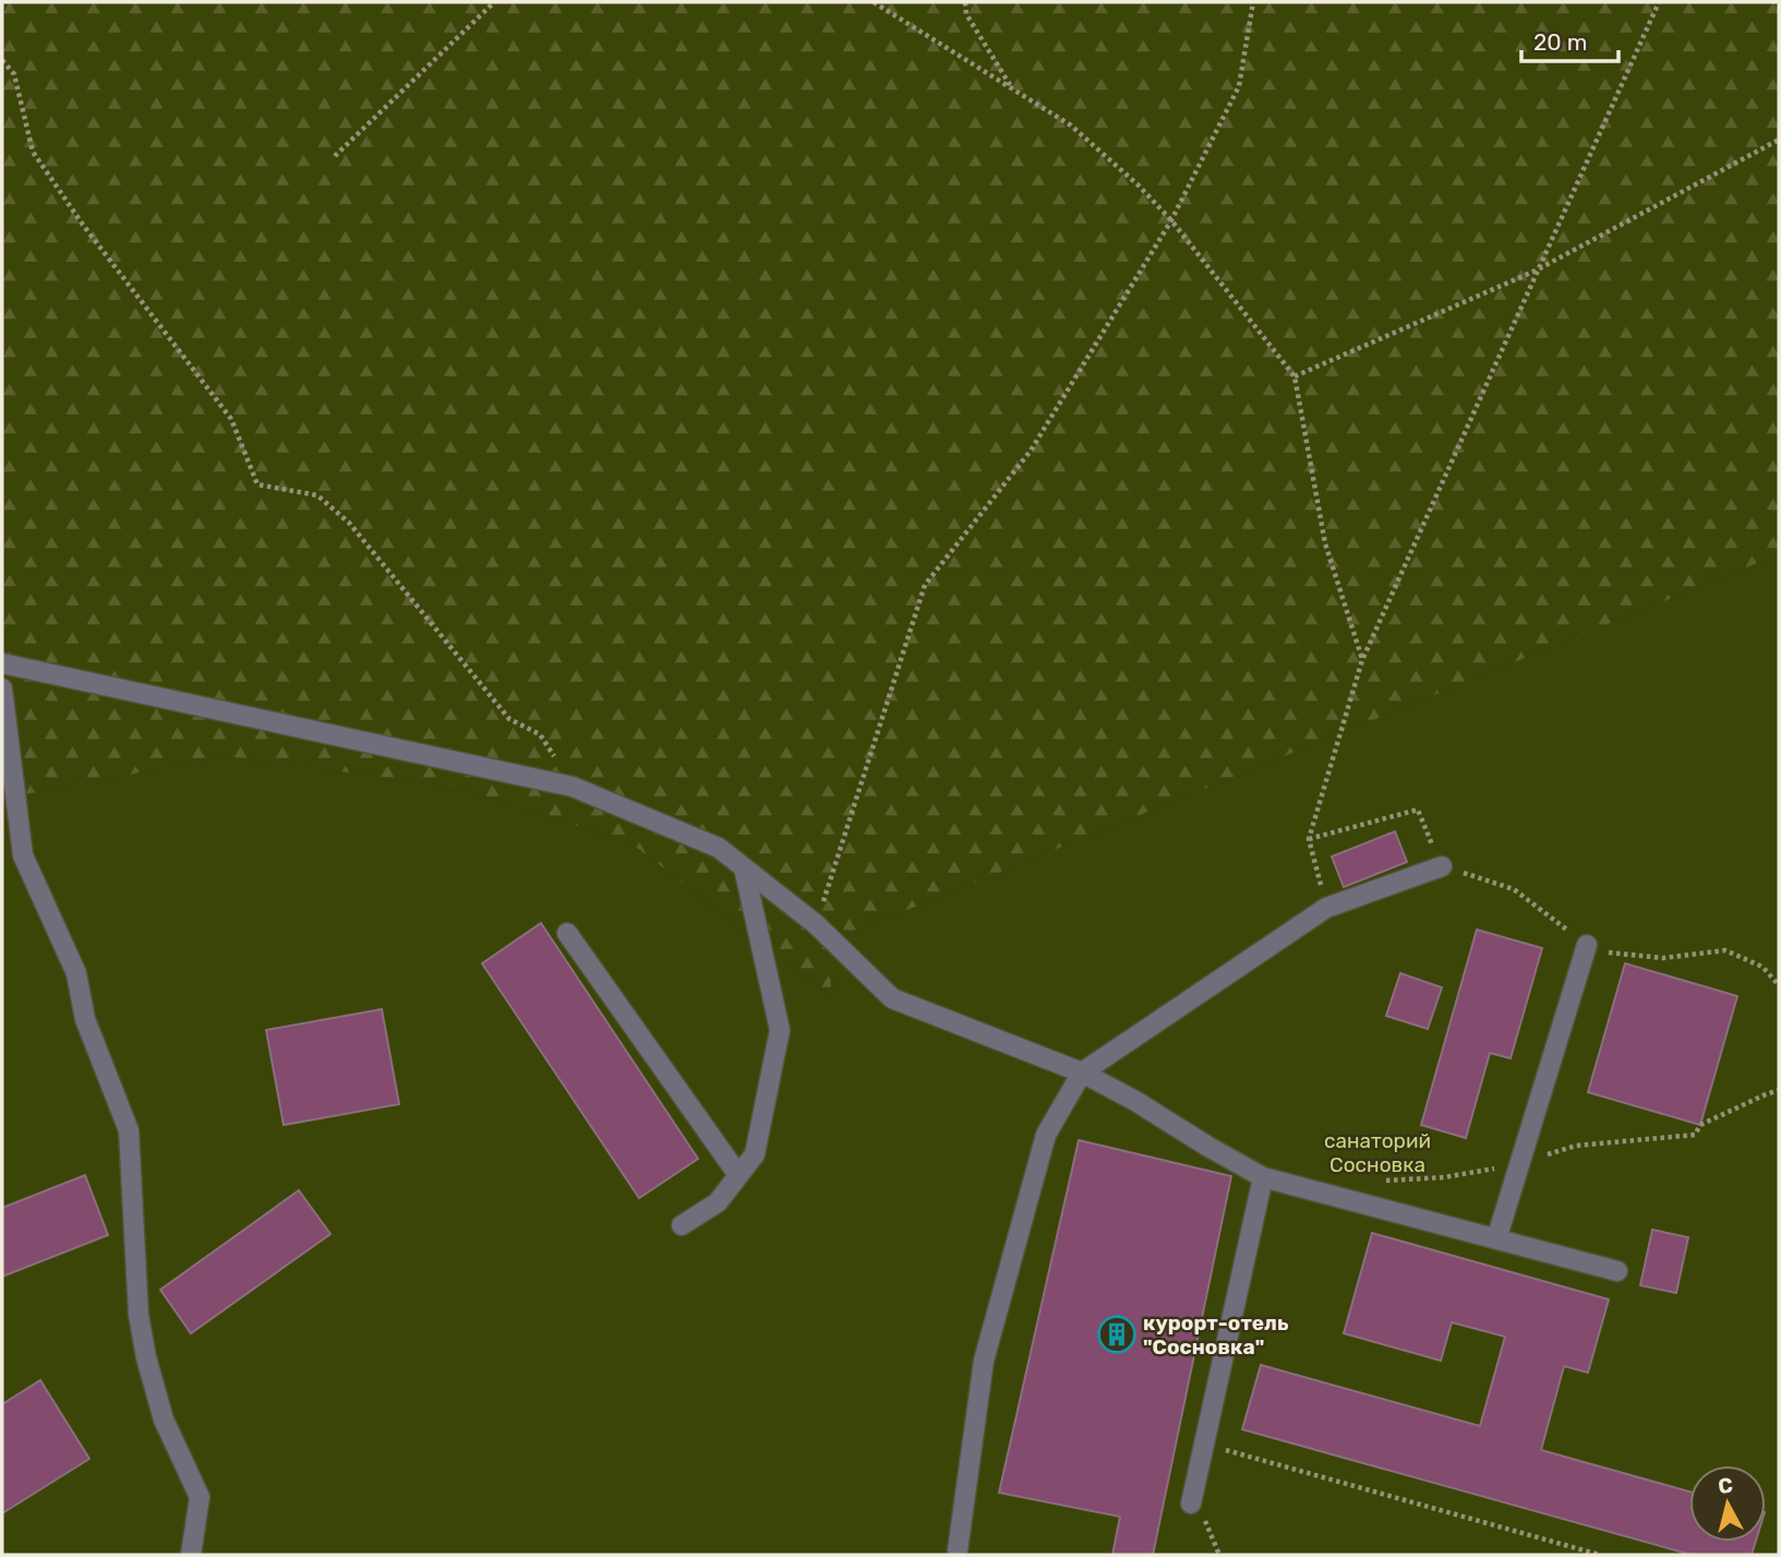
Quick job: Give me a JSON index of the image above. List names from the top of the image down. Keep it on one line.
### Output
{"parks":["санаторий Сосновка"],"places":{"building":["курорт-отель \"Сосновка\""]},"scale_bar":"20 m","north":"top"}
